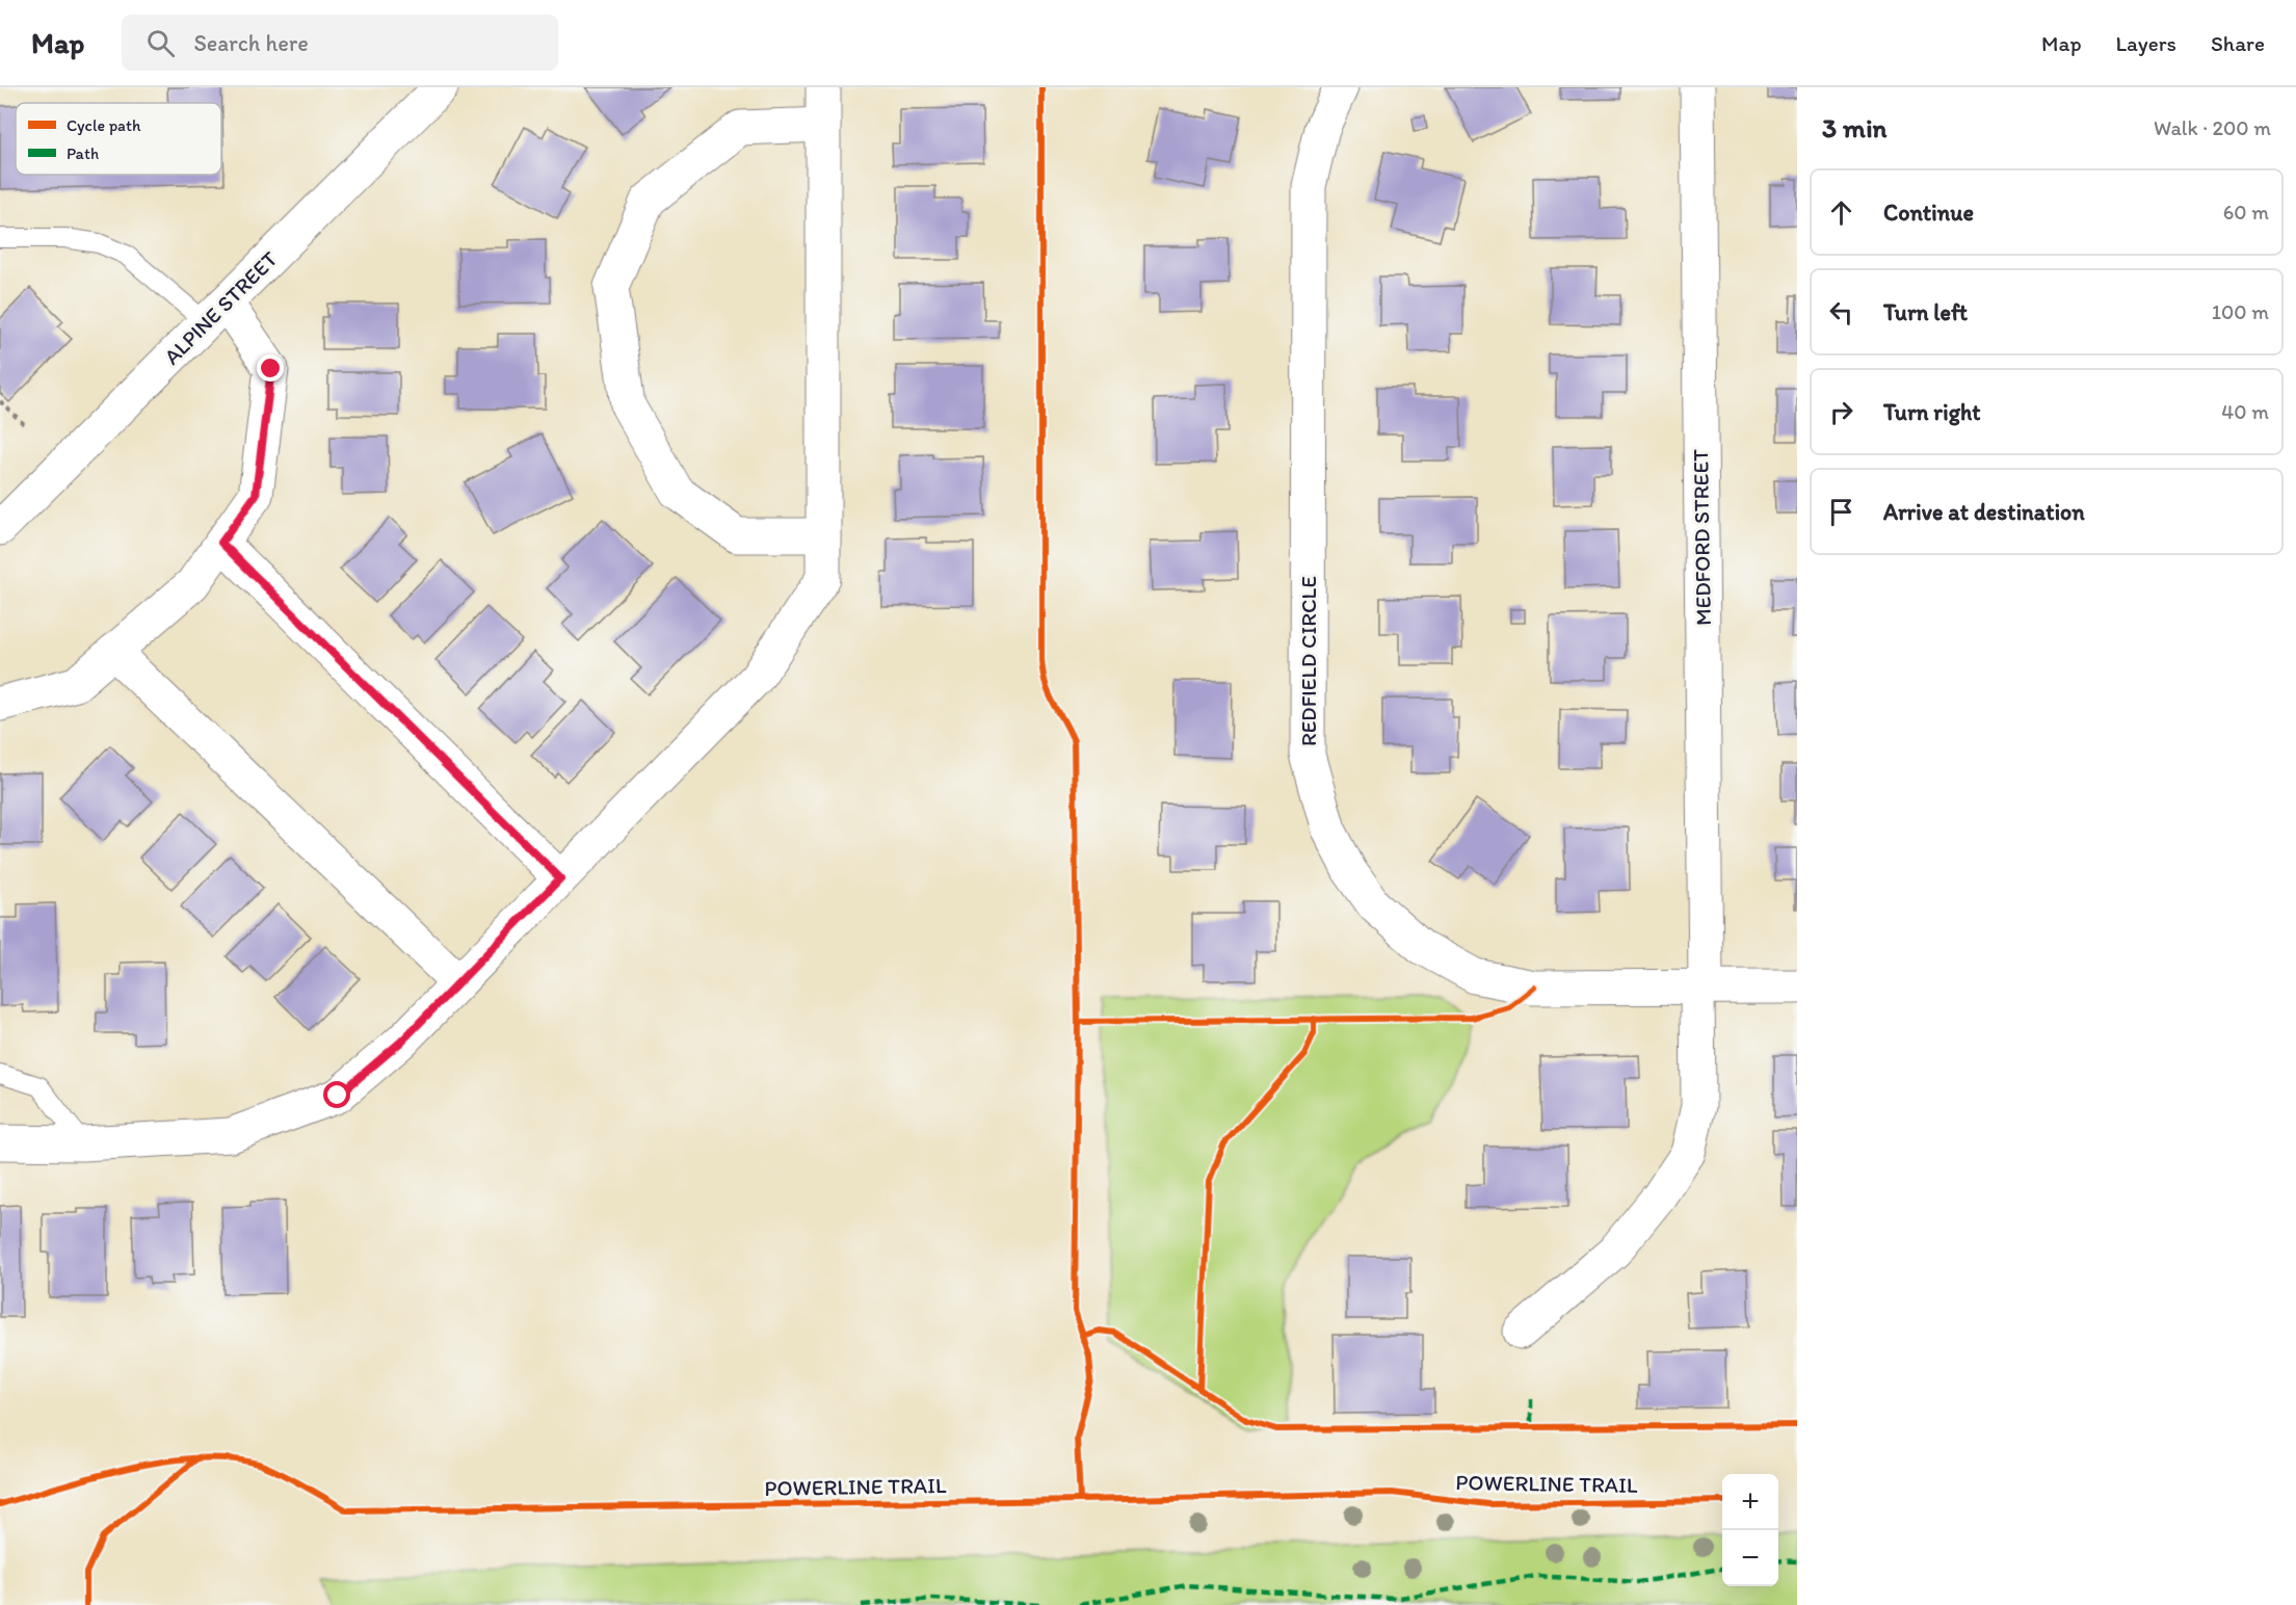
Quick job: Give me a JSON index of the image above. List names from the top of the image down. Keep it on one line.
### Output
{"streets":{"street":["ALPINE STREET","MEDFORD STREET","REDFIELD CIRCLE"],"cycle path":["POWERLINE TRAIL"]},"crossings":[["MEDFORD STREET","REDFIELD CIRCLE"]],"legend":["Cycle path","Path"],"page":{"header":"Map","search":"Search here","nav":["Map","Layers","Share"],"heading":["3 min","Walk · 200 m"],"list":[["Continue","60 m"],["Turn left","100 m"],["Turn right","40 m"],"Arrive at destination"],"map_buttons":["+","−"]}}
